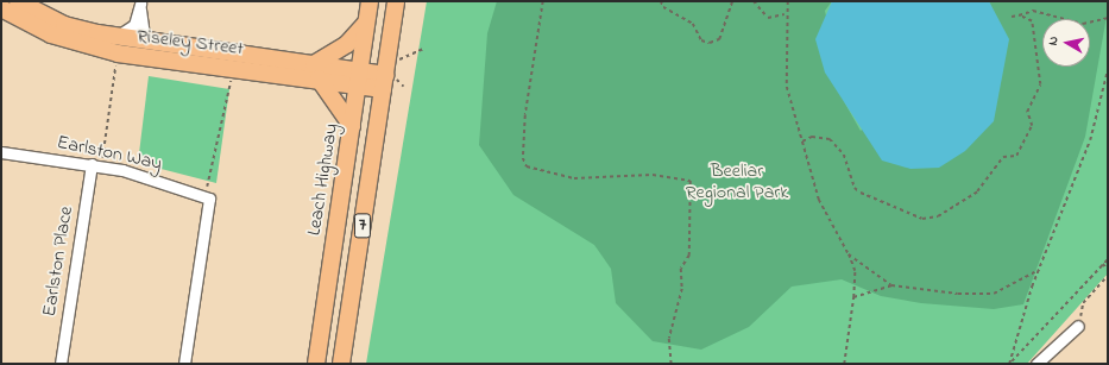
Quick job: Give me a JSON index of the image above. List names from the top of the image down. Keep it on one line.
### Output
{"streets":{"highway":["Riseley Street","Leach Highway","7"],"street":["Earlston Way","Earlston Place"]},"crossings":[["Riseley Street","Leach Highway"],["Riseley Street","7"],["Earlston Way","Earlston Place"]],"parks":["Beeliar Regional Park"],"north":"left"}
